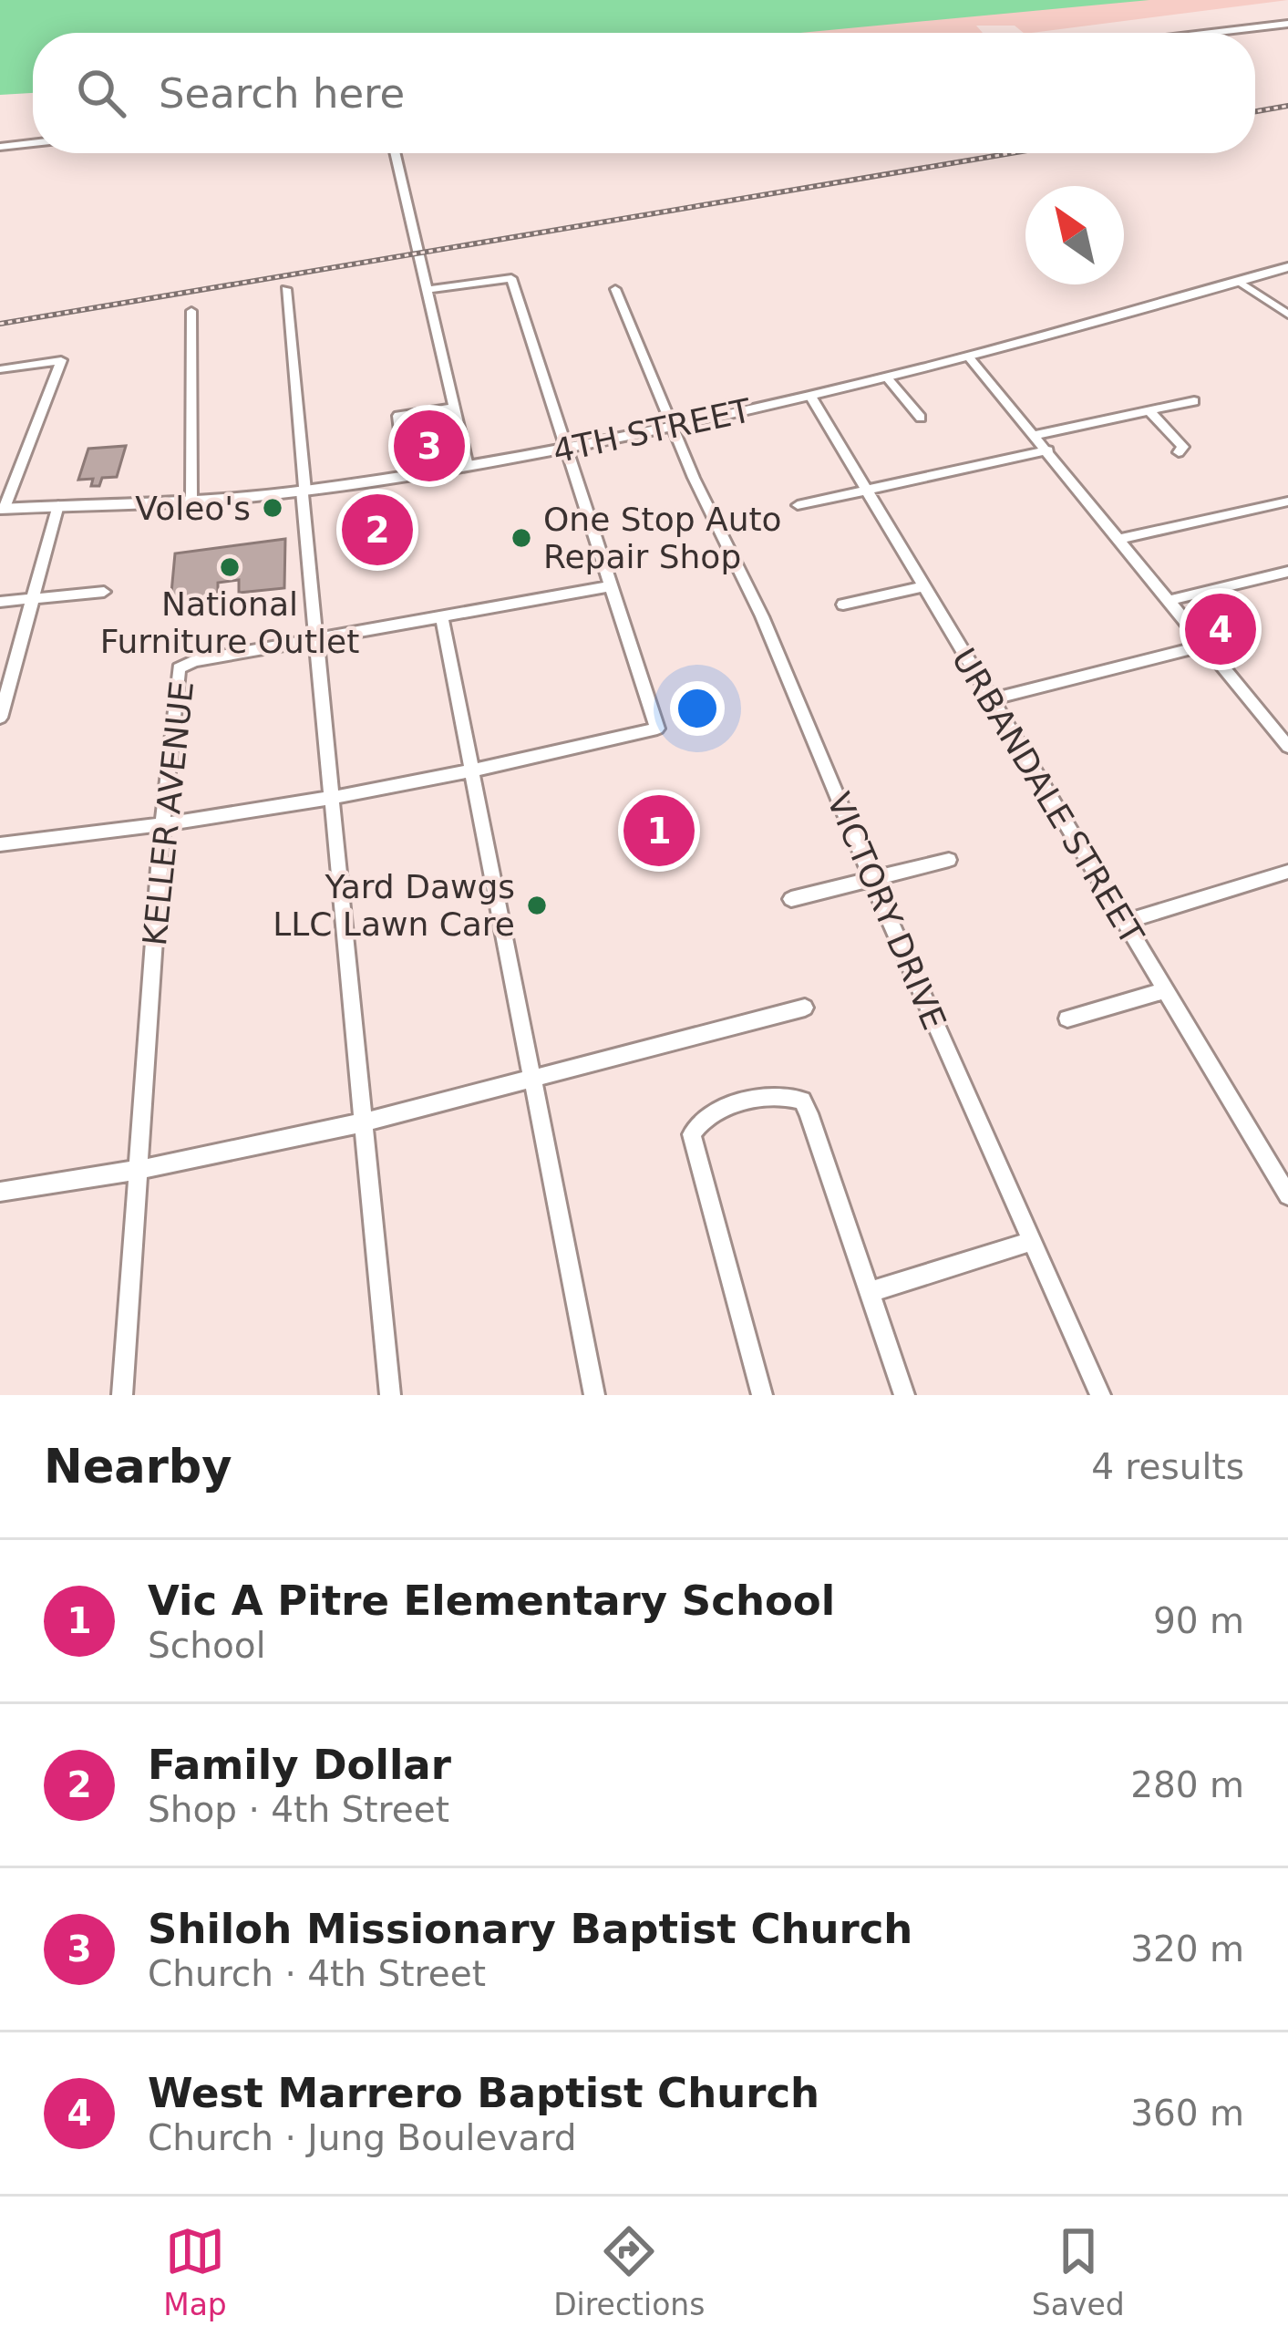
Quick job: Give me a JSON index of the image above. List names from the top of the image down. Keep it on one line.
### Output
{"streets":{"main road":["4TH STREET"],"street":["URBANDALE STREET","KELLER AVENUE","VICTORY DRIVE"]},"crossings":[["4TH STREET","URBANDALE STREET"],["4TH STREET","VICTORY DRIVE"]],"places":["Voleo's","One Stop Auto Repair Shop","National Furniture Outlet","Yard Dawgs LLC Lawn Care"],"north":"top left","page":{"search":"Search here","pins":["3","2","4","1"],"heading":["Nearby","4 results"],"list":[{"mark":"1","name":"Vic A Pitre Elementary School","note":"School","value":"90 m"},{"mark":"2","name":"Family Dollar","note":"Shop · 4th Street","value":"280 m"},{"mark":"3","name":"Shiloh Missionary Baptist Church","note":"Church · 4th Street","value":"320 m"},{"mark":"4","name":"West Marrero Baptist Church","note":"Church · Jung Boulevard","value":"360 m"}],"nav":["Map","Directions","Saved"]}}
